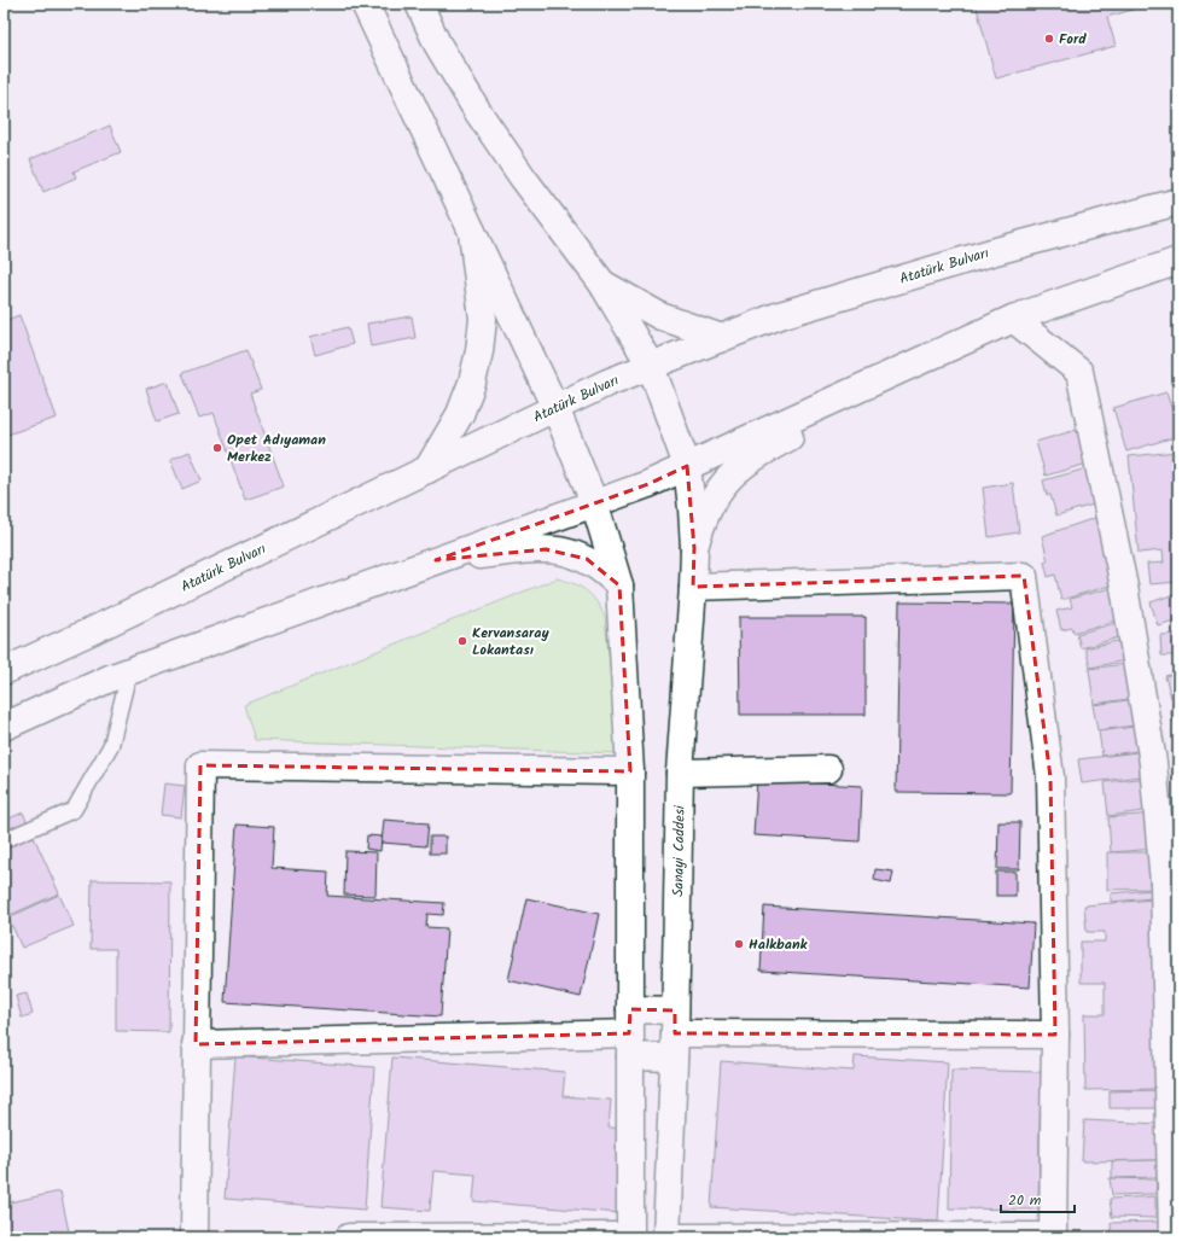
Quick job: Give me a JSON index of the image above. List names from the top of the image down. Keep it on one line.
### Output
{"streets":{"main road":["Atatürk Bulvarı","Sanayi Caddesi"]},"crossings":[["Atatürk Bulvarı","Sanayi Caddesi"]],"places":["Ford","Opet Adıyaman Merkez","Kervansaray Lokantası","Halkbank"],"scale_bar":"20 m"}
